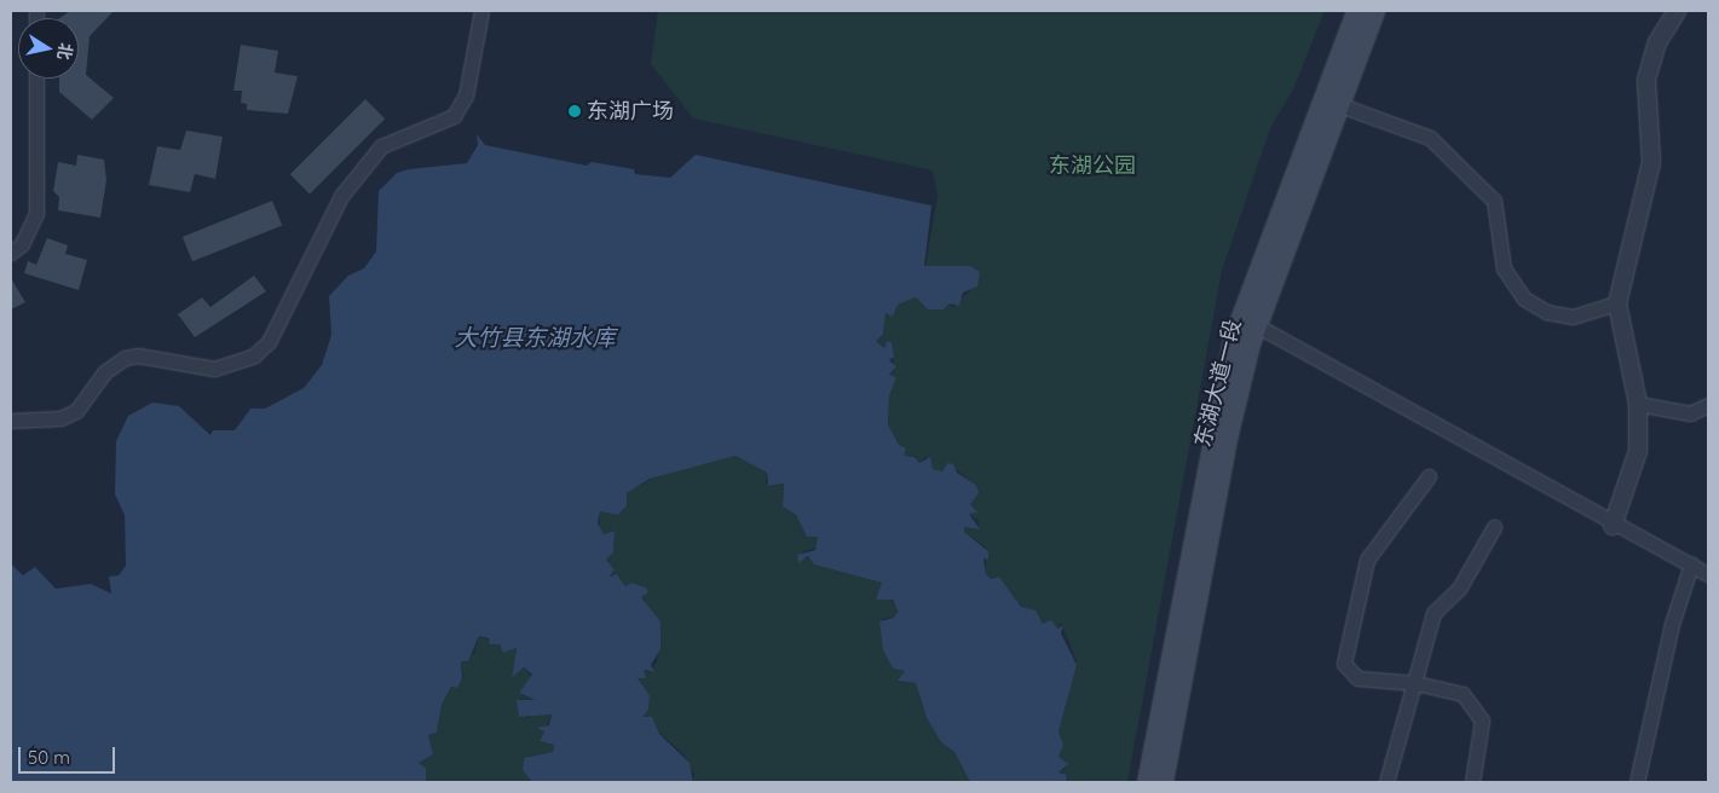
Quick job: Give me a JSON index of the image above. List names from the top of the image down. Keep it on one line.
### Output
{"streets":{"main road":["东湖大道一段"]},"water":["大竹县东湖水库"],"parks":["东湖公园"],"places":["东湖广场"],"scale_bar":"50 m","north":"right"}
